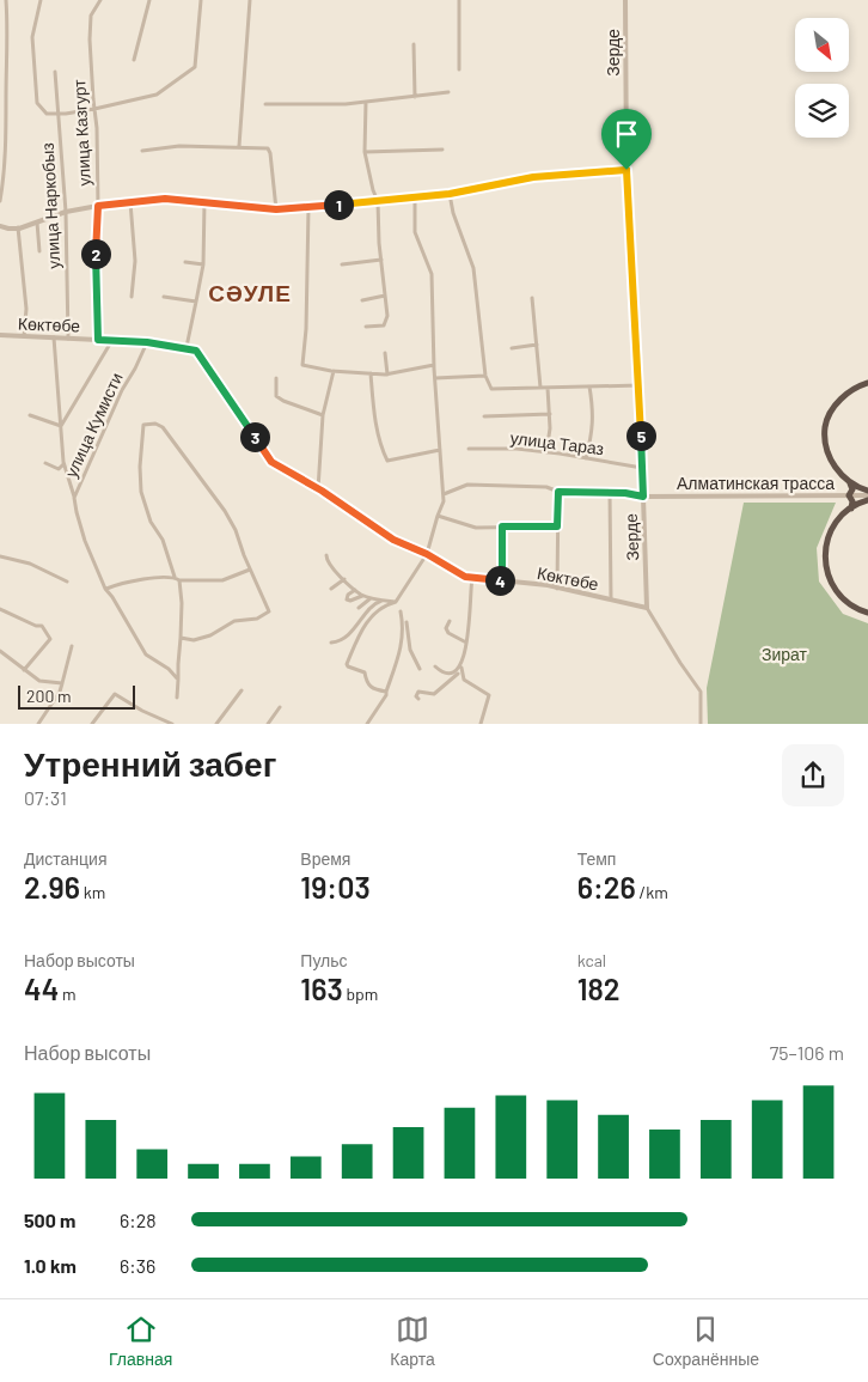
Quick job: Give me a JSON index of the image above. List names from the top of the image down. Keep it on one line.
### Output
{"streets":{"street":["Зерде","улица Казгурт","улица Наркобыз","Көктөбе","улица Кумисти","улица Тараз","Алматинская трасса"]},"crossings":[["Зерде","Көктөбе"],["Зерде","улица Тараз"],["Зерде","Алматинская трасса"],["улица Казгурт","Көктөбе"],["улица Наркобыз","Көктөбе"],["Көктөбе","улица Кумисти"]],"districts":["СӘУЛЕ"],"parks":["Зират"],"scale_bar":"200 m","north":"bottom right","page":{"pins":["1","2","5","3","4"],"scale":"200 m","heading":["Утренний забег","07:31"],"stats":[["Дистанция","2.96 km"],["Время","19:03"],["Темп","6:26 /km"],["Набор высоты","44 m"],["Пульс","163 bpm"],["kcal","182"]],"chart":["Набор высоты","75–106 m"],"list":[{"name":"500 m","note":"6:28"},{"name":"1.0 km","note":"6:36"}],"tabs":["Главная","Карта","Сохранённые"]}}
